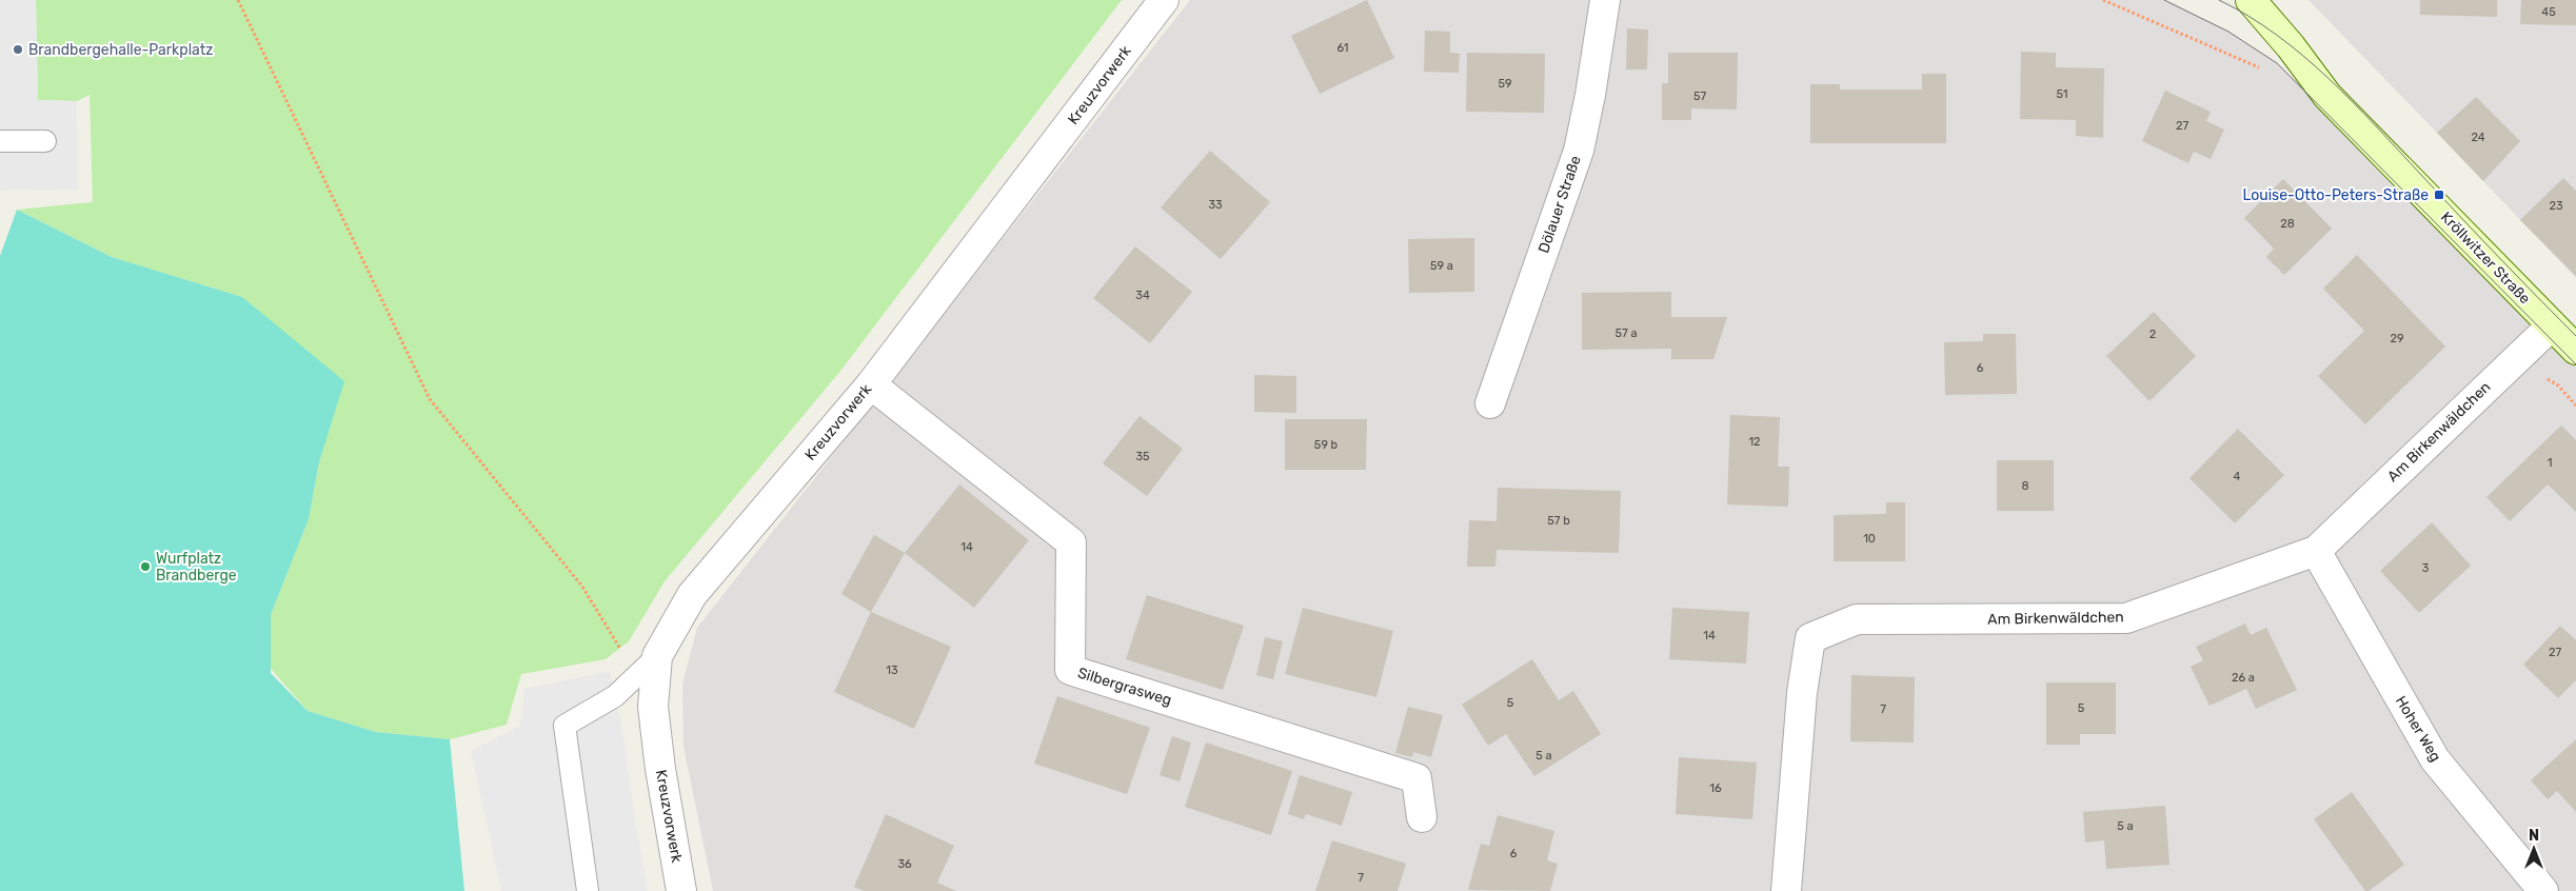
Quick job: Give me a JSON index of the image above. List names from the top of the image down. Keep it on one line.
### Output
{"streets":{"main road":["Kröllwitzer Straße"],"street":["Kreuzvorwerk","Dölauer Straße","Am Birkenwäldchen","Silbergrasweg","Hoher Weg"]},"crossings":[["Kreuzvorwerk","Silbergrasweg"],["Kröllwitzer Straße","Am Birkenwäldchen"],["Am Birkenwäldchen","Hoher Weg"]],"places":{"other":["Brandbergehalle-Parkplatz","Wurfplatz Brandberge"],"transit":["Louise-Otto-Peters-Straße"]},"house_numbers":["45","61","59","51","57","27","24","33","23","28","59 a","34","57 a","2","29","6","12","59 b","35","1","4","8","57 b","10","14","3","14","27","13","26 a","5","5","7","5 a","16","5 a","6","36","7"],"north":"top"}
